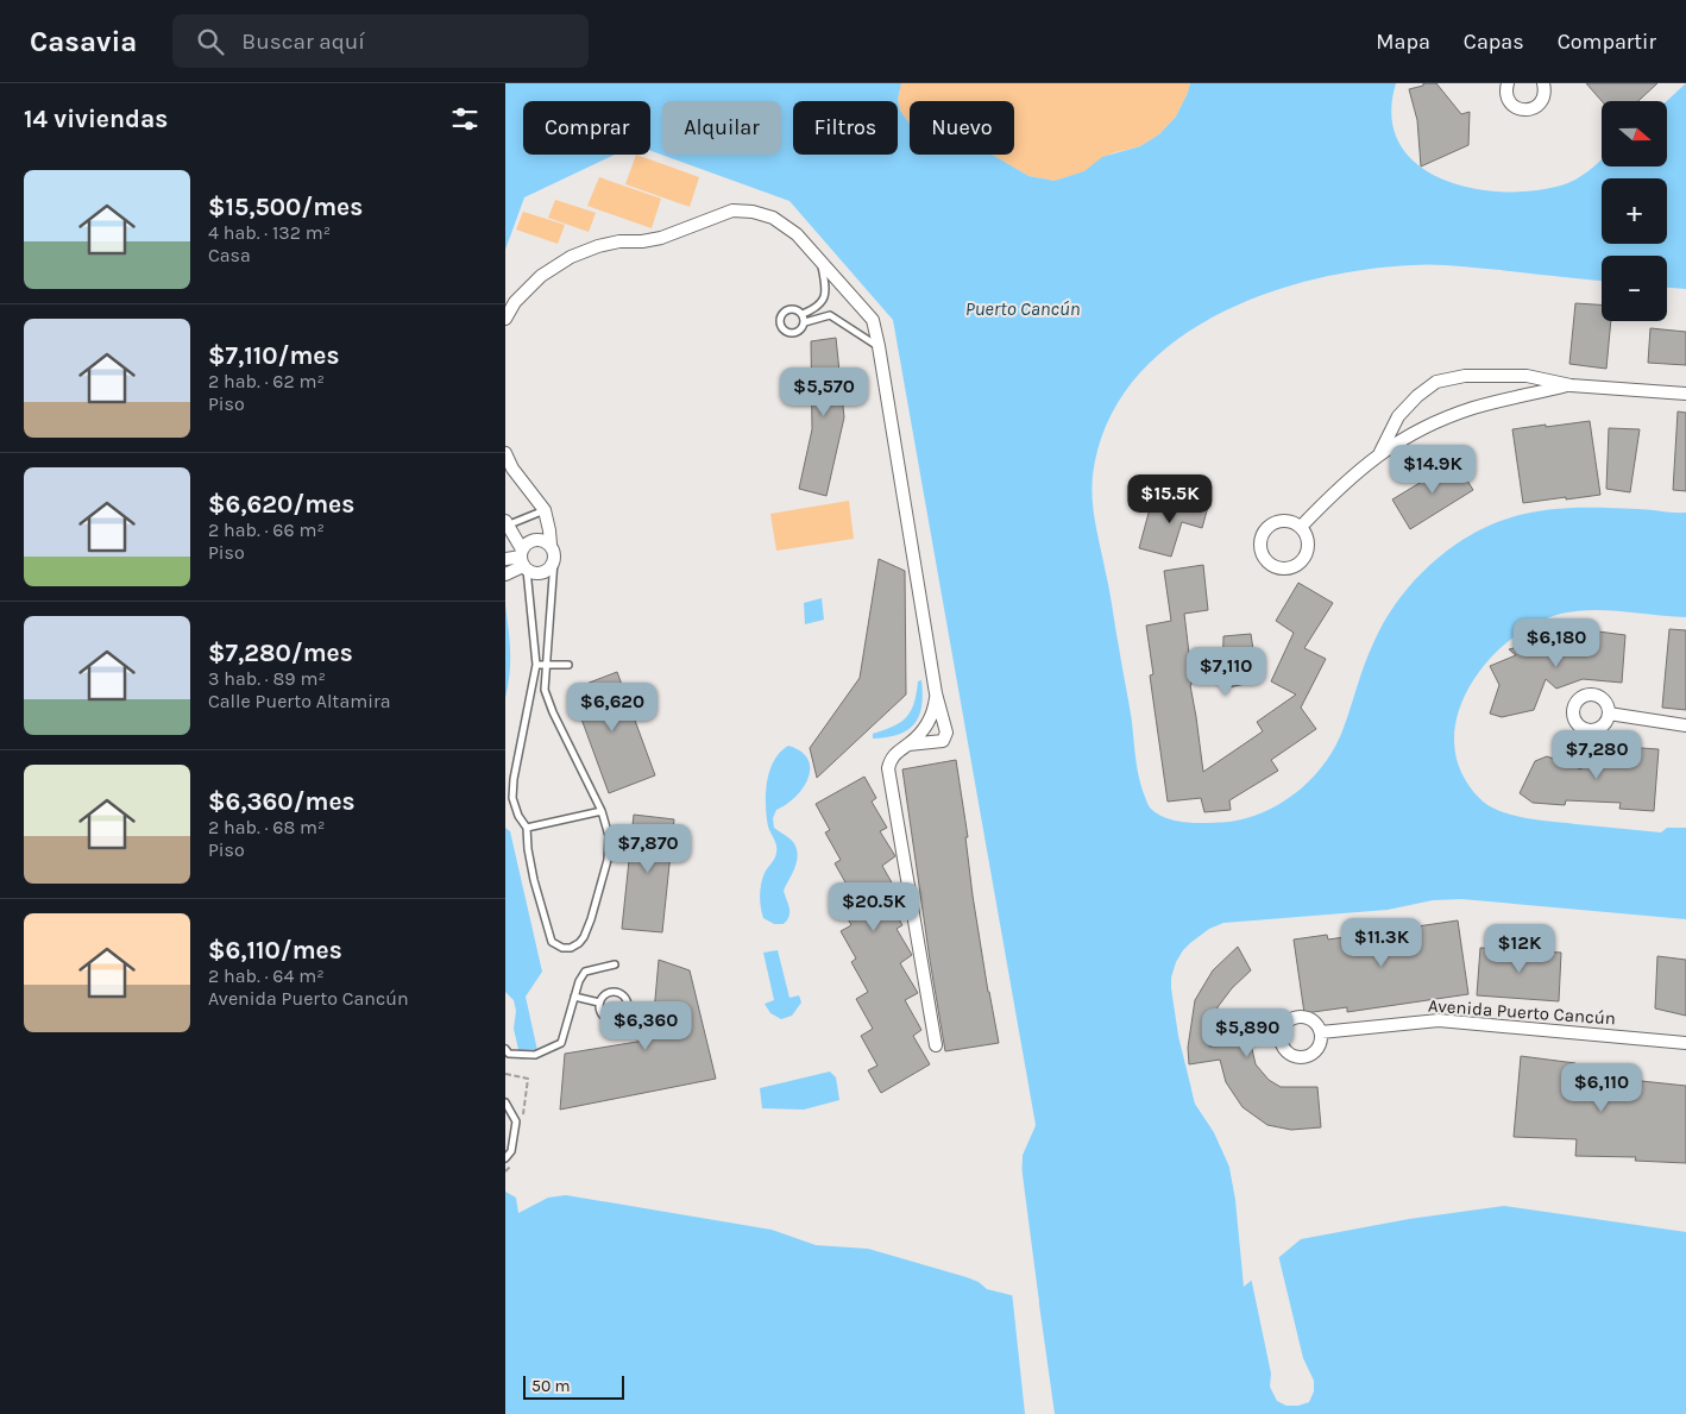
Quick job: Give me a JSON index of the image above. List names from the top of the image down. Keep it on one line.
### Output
{"streets":{"street":["Avenida Puerto Cancún"]},"water":["Puerto Cancún"],"scale_bar":"50 m","north":"right","page":{"header":"Casavia","search":"Buscar aquí","nav":["Mapa","Capas","Compartir"],"heading":"14 viviendas","map_buttons":["+","−"],"chip":["Comprar","Alquilar","Filtros","Nuevo"],"list":[{"name":"$15,500/mes","note":"4 hab. · 132 m² · Casa"},{"name":"$7,110/mes","note":"2 hab. · 62 m² · Piso"},{"name":"$6,620/mes","note":"2 hab. · 66 m² · Piso"},{"name":"$7,280/mes","note":"3 hab. · 89 m² · Calle Puerto Altamira"},{"name":"$6,360/mes","note":"2 hab. · 68 m² · Piso"},{"name":"$6,110/mes","note":"2 hab. · 64 m² · Avenida Puerto Cancún"}],"price":["$5,570","$14.9K","$15.5K","$6,180","$7,110","$6,620","$7,280","$7,870","$20.5K","$11.3K","$12K","$6,360","$5,890","$6,110"],"scale":"50 m"}}
